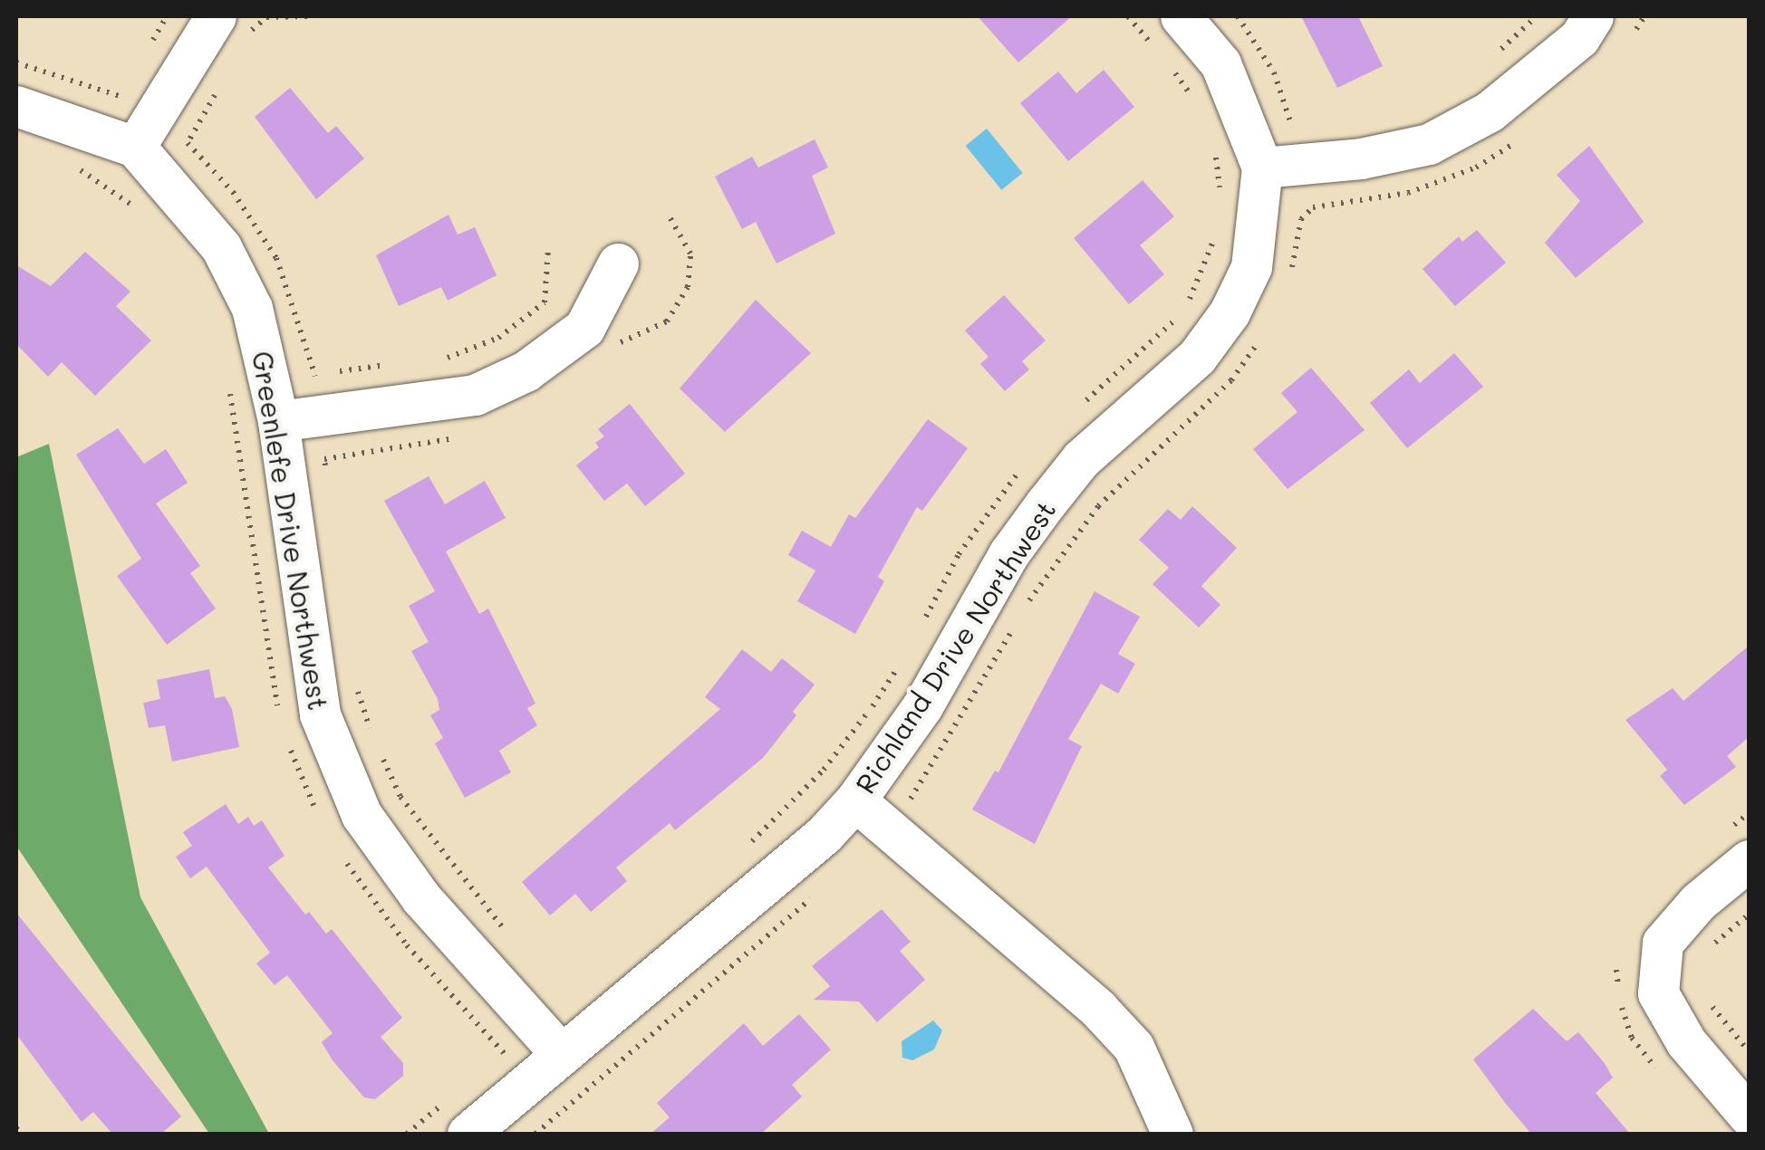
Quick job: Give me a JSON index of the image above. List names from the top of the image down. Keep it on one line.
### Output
{"streets":{"street":["Greenlefe Drive Northwest","Richland Drive Northwest"]},"crossings":[["Greenlefe Drive Northwest","Richland Drive Northwest"]]}
